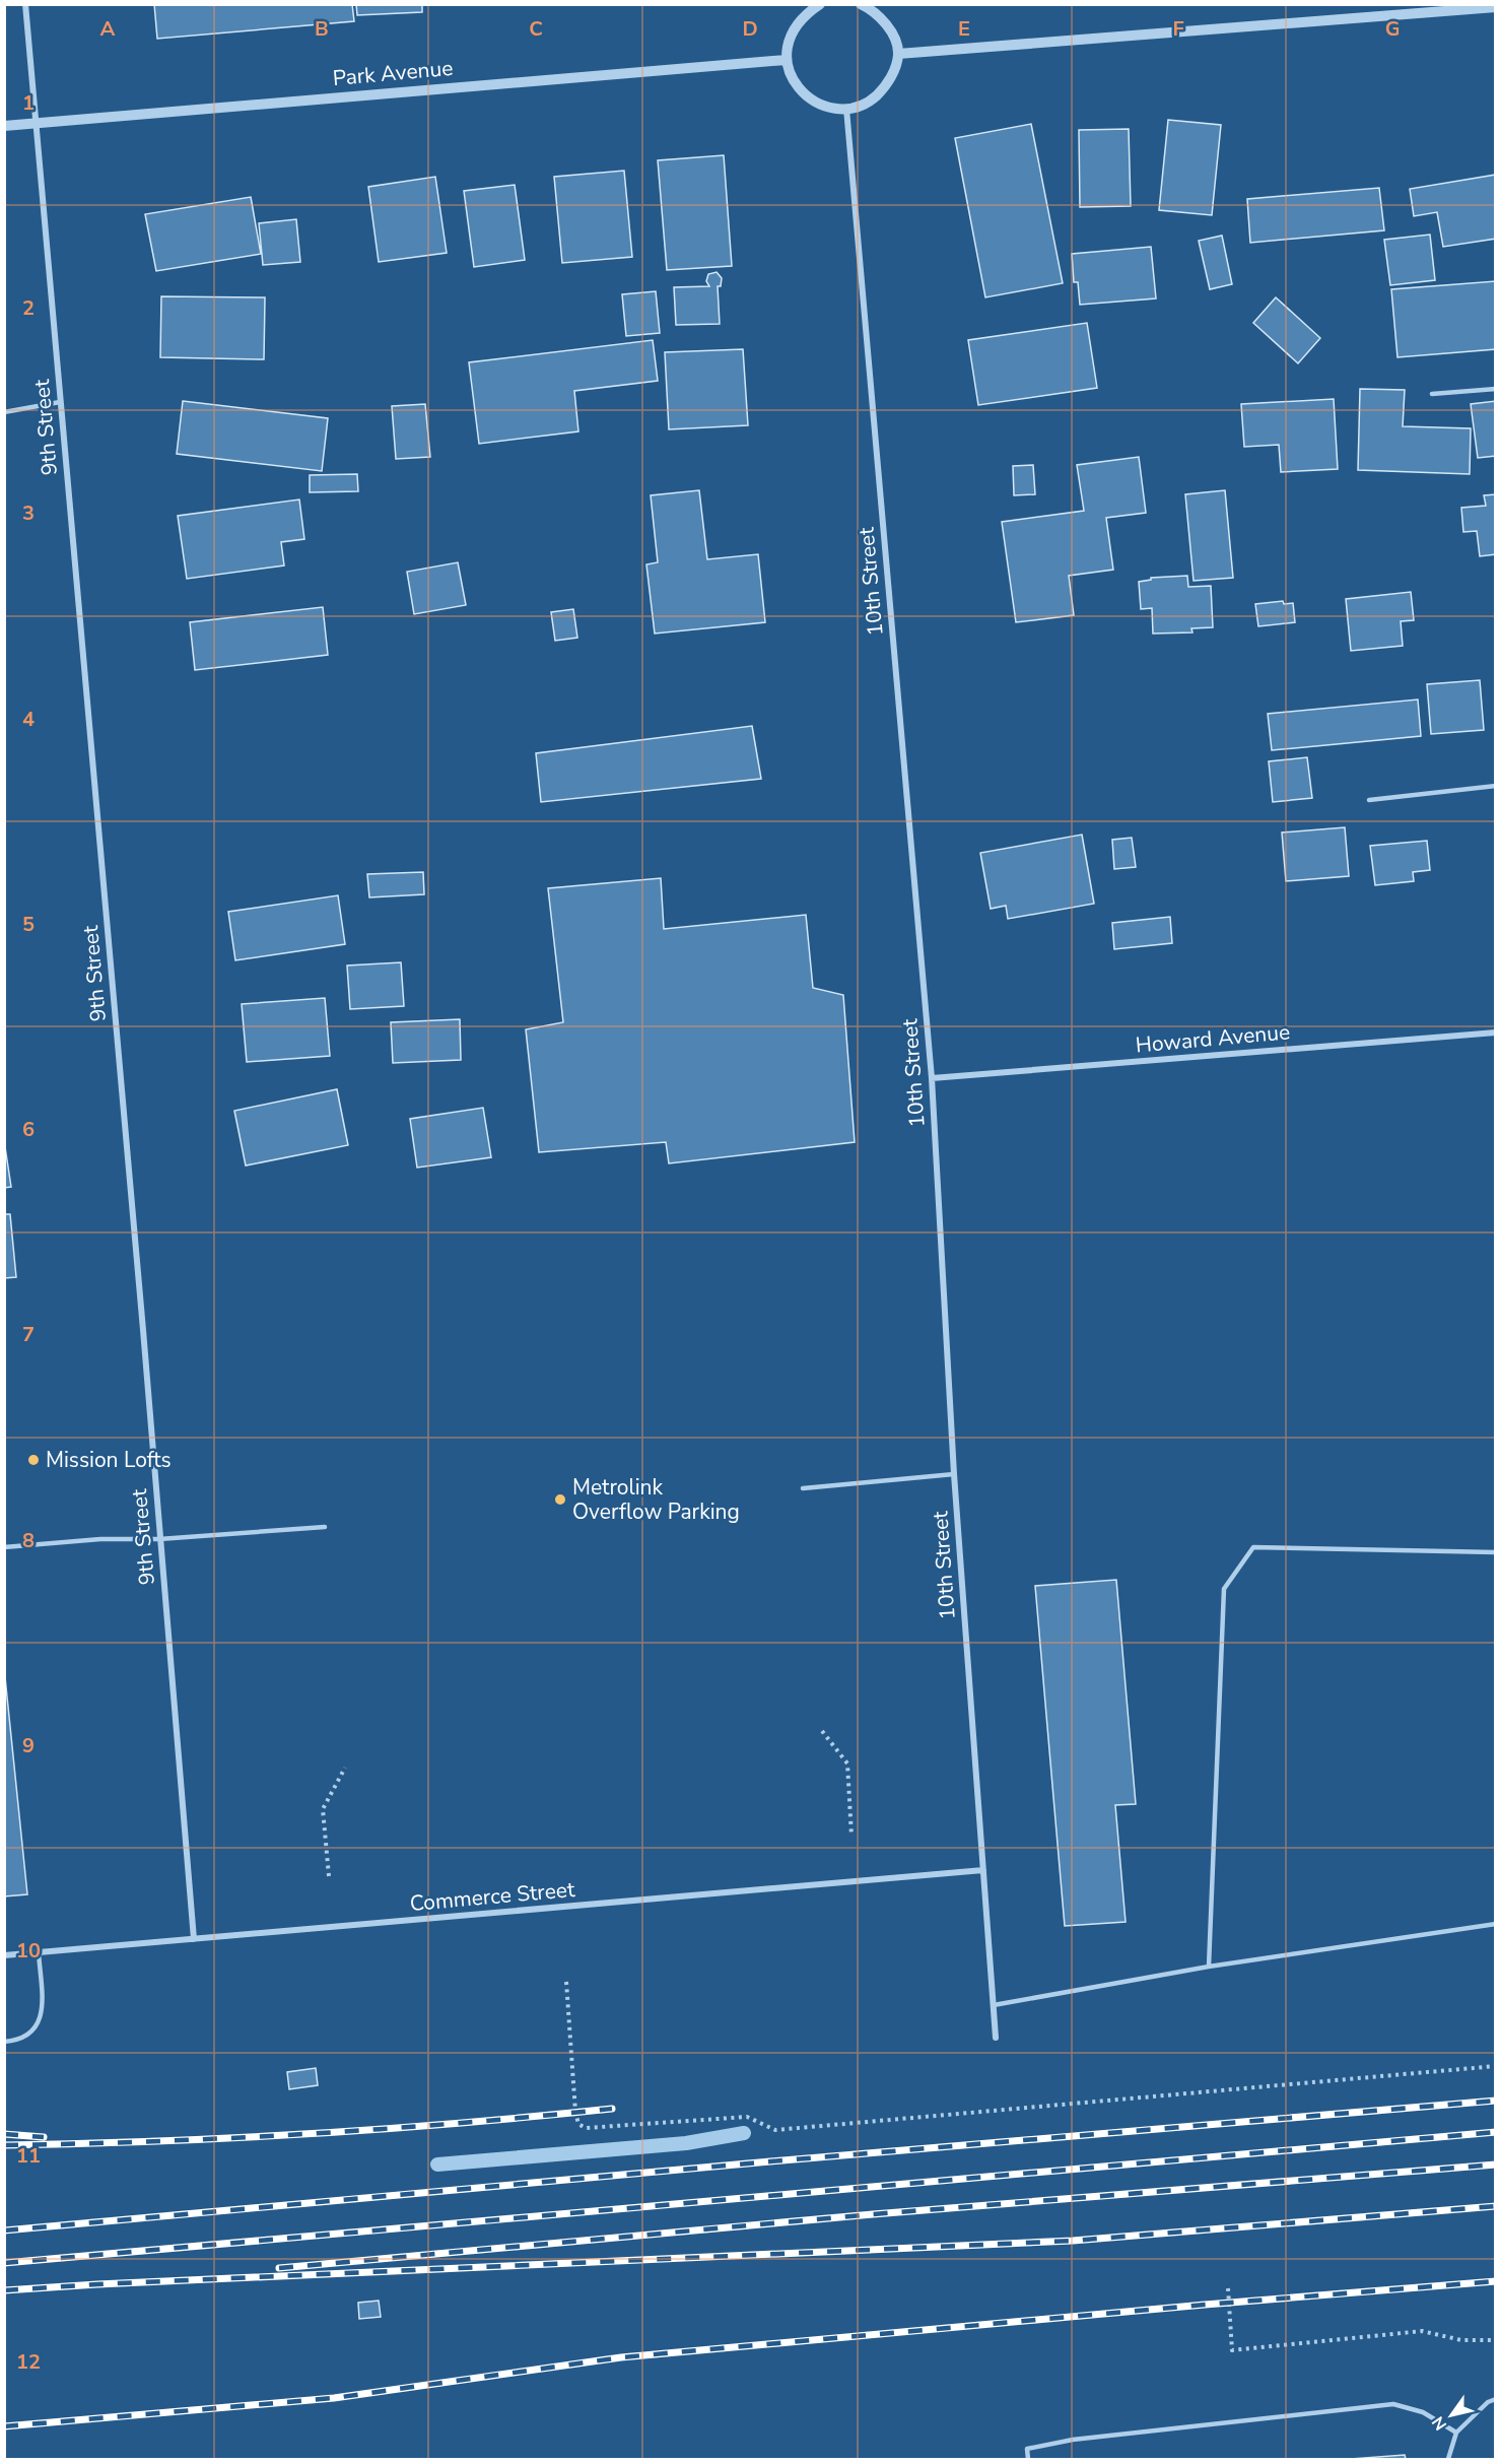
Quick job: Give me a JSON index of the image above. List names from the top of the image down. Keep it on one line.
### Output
{"streets":{"street":["Park Avenue","9th Street","10th Street","Howard Avenue","Commerce Street"]},"crossings":[["Park Avenue","9th Street"],["9th Street","Commerce Street"],["10th Street","Howard Avenue"],["10th Street","Commerce Street"]],"places":["Mission Lofts","Metrolink Overflow Parking"],"north":"bottom left","grid":{"columns":["A","B","C","D","E","F","G"],"rows":["1","2","3","4","5","6","7","8","9","10","11","12"]}}
